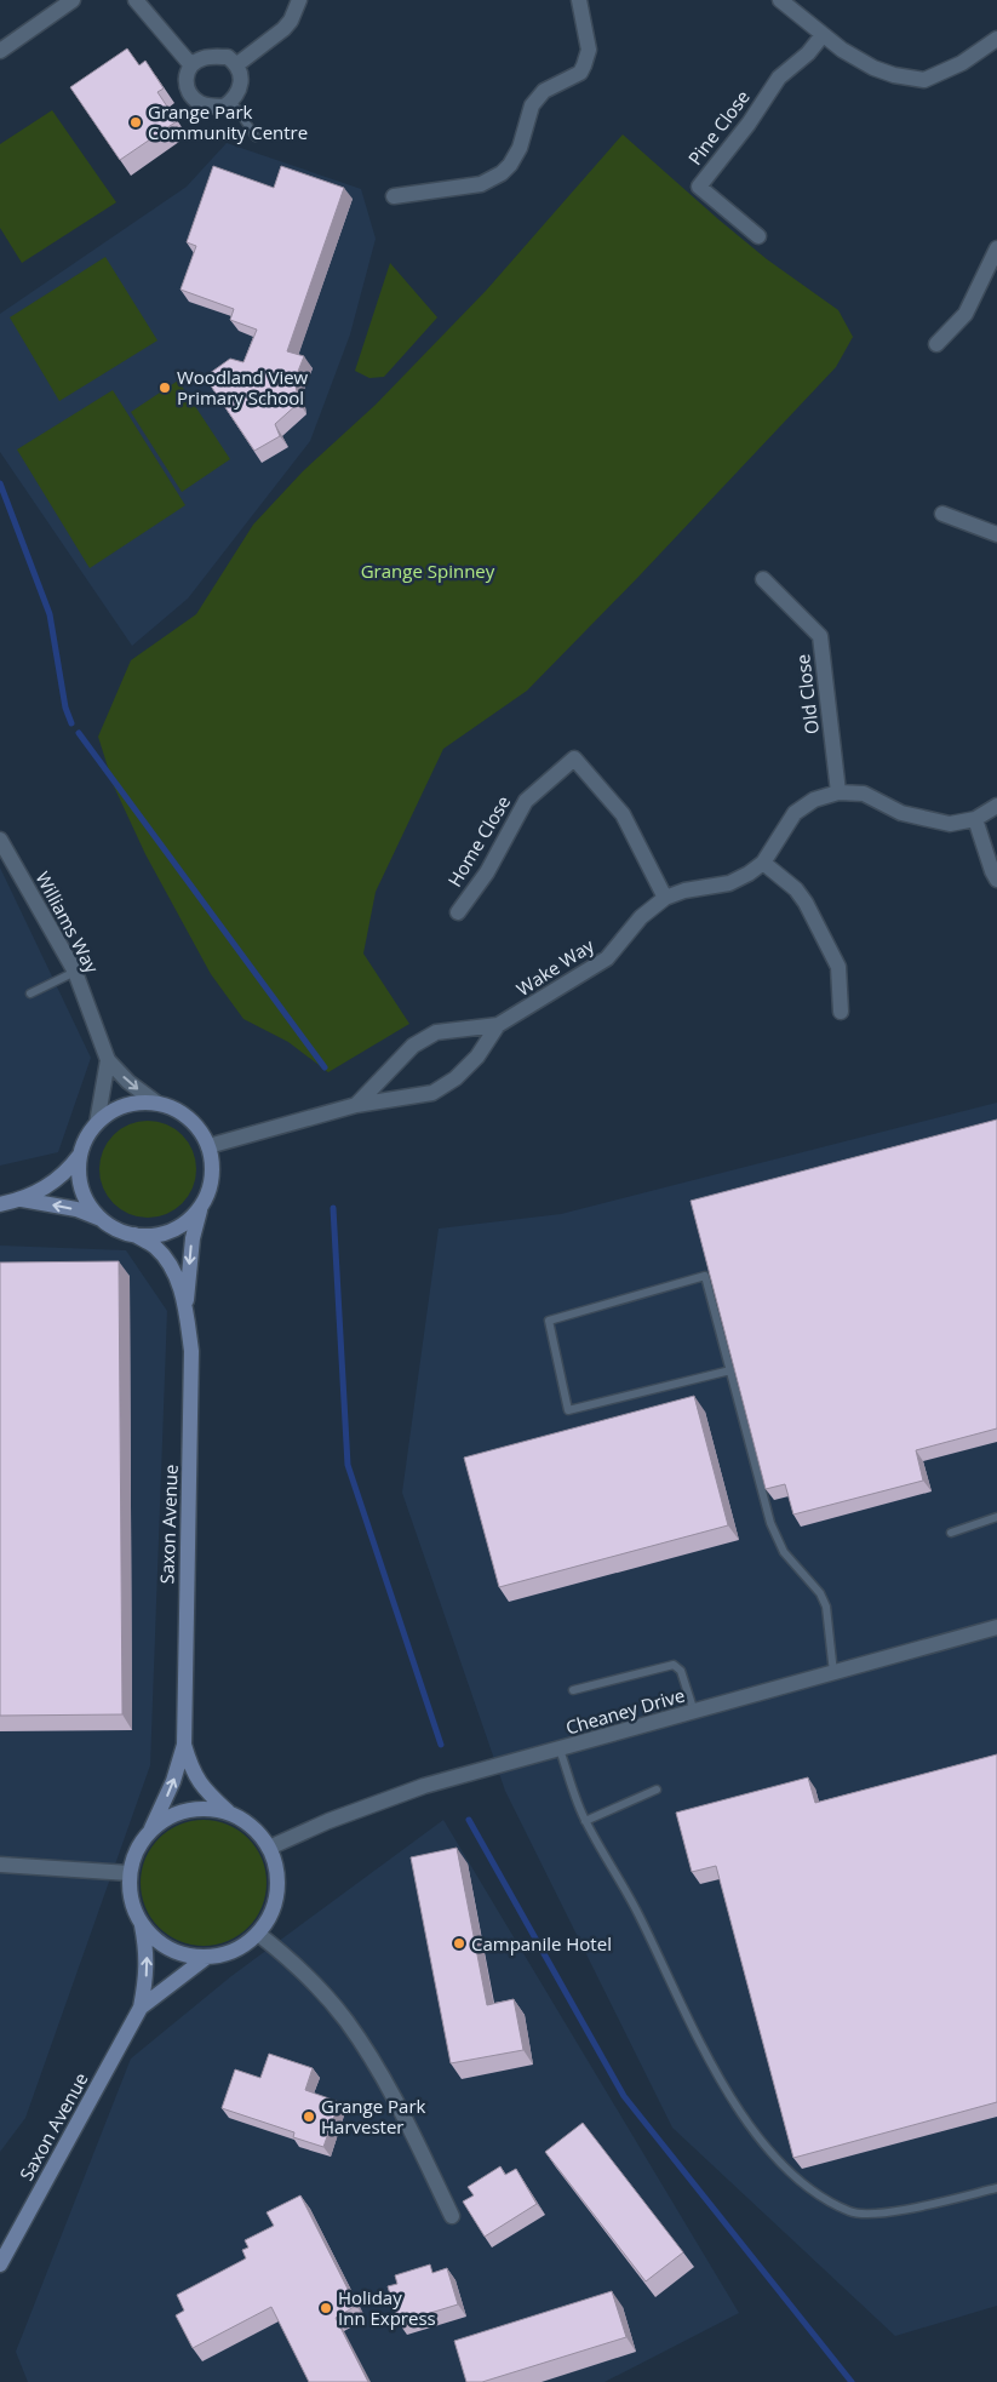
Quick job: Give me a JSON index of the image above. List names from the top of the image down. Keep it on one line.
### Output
{"streets":{"street":["Pine Close","Old Close","Home Close","Williams Way","Wake Way","Saxon Avenue","Cheaney Drive"]},"crossings":[["Old Close","Wake Way"],["Home Close","Wake Way"],["Williams Way","Wake Way"],["Williams Way","Saxon Avenue"],["Wake Way","Saxon Avenue"],["Saxon Avenue","Cheaney Drive"]],"parks":["Grange Spinney"],"places":["Grange Park Community Centre","Woodland View Primary School","Campanile Hotel","Grange Park Harvester","Holiday Inn Express"]}
